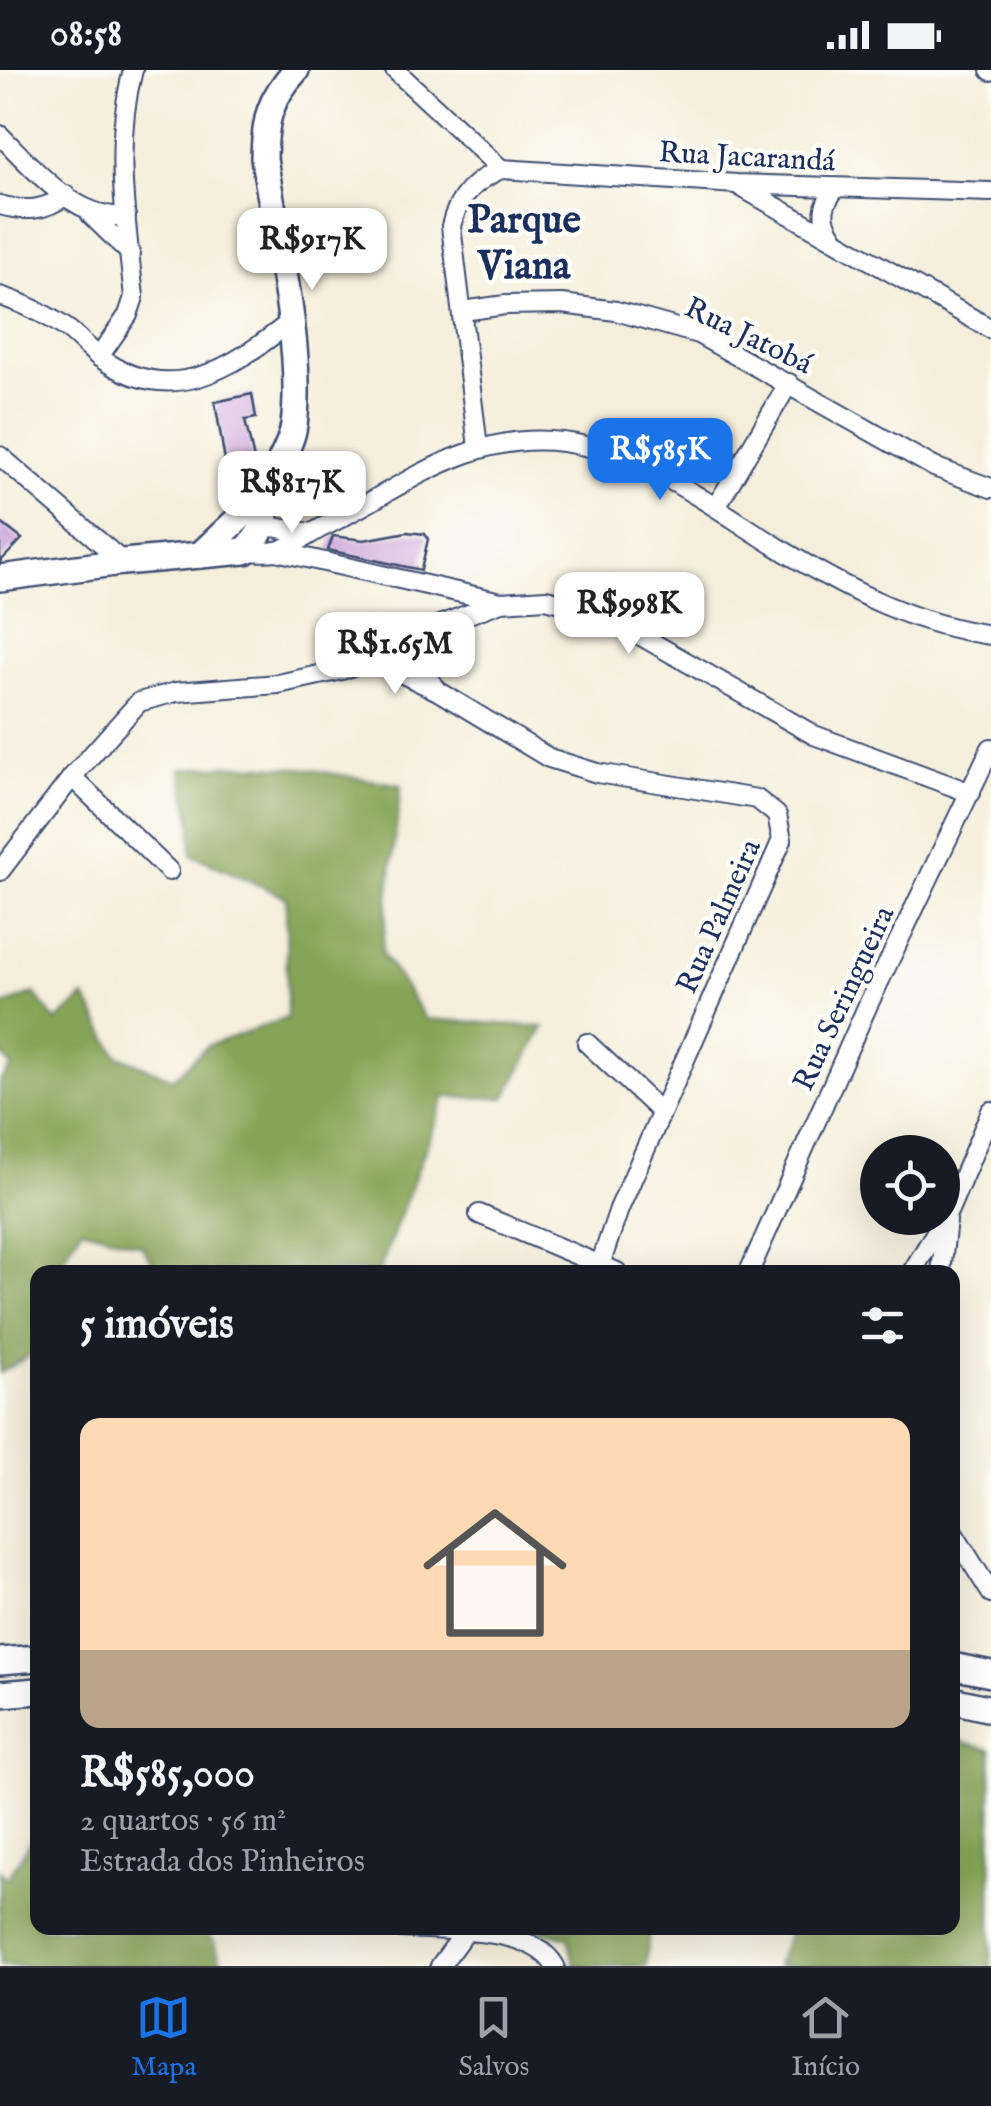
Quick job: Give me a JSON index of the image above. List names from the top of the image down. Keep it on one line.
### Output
{"streets":{"street":["Rua Jacarandá","Rua Jatobá","Rua Palmeira","Rua Seringueira"]},"districts":["Parque Viana"],"page":{"status":"08:58","price":["R$917K","R$585K","R$817K","R$998K","R$1.65M"],"heading":"5 imóveis","list":[{"name":"R$585,000","note":"2 quartos · 56 m² · Estrada dos Pinheiros"}],"tabs":["Mapa","Salvos","Início"]}}
